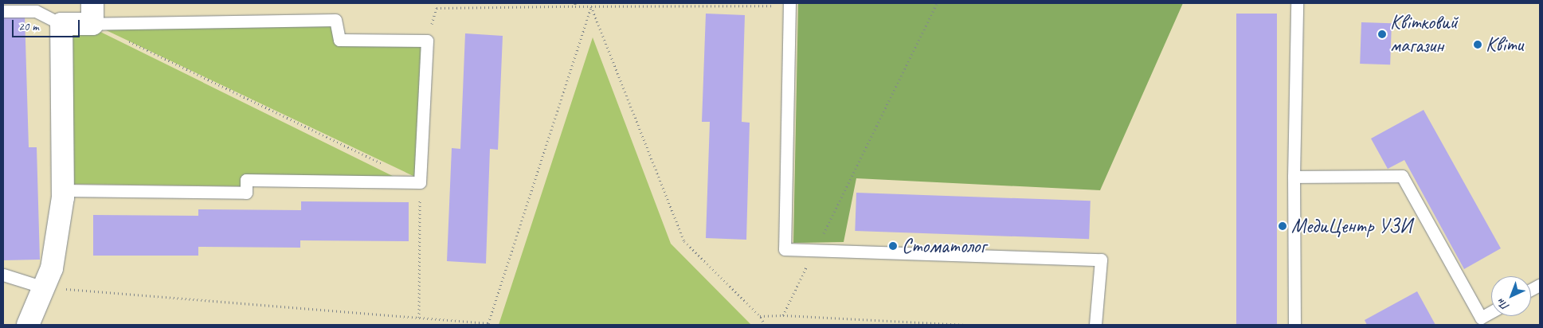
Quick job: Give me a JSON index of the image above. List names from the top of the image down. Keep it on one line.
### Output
{"places":["Квітковий магазин","Квіти","МедиЦентр УЗИ","Стоматолог"],"scale_bar":"20 m","north":"bottom left"}
